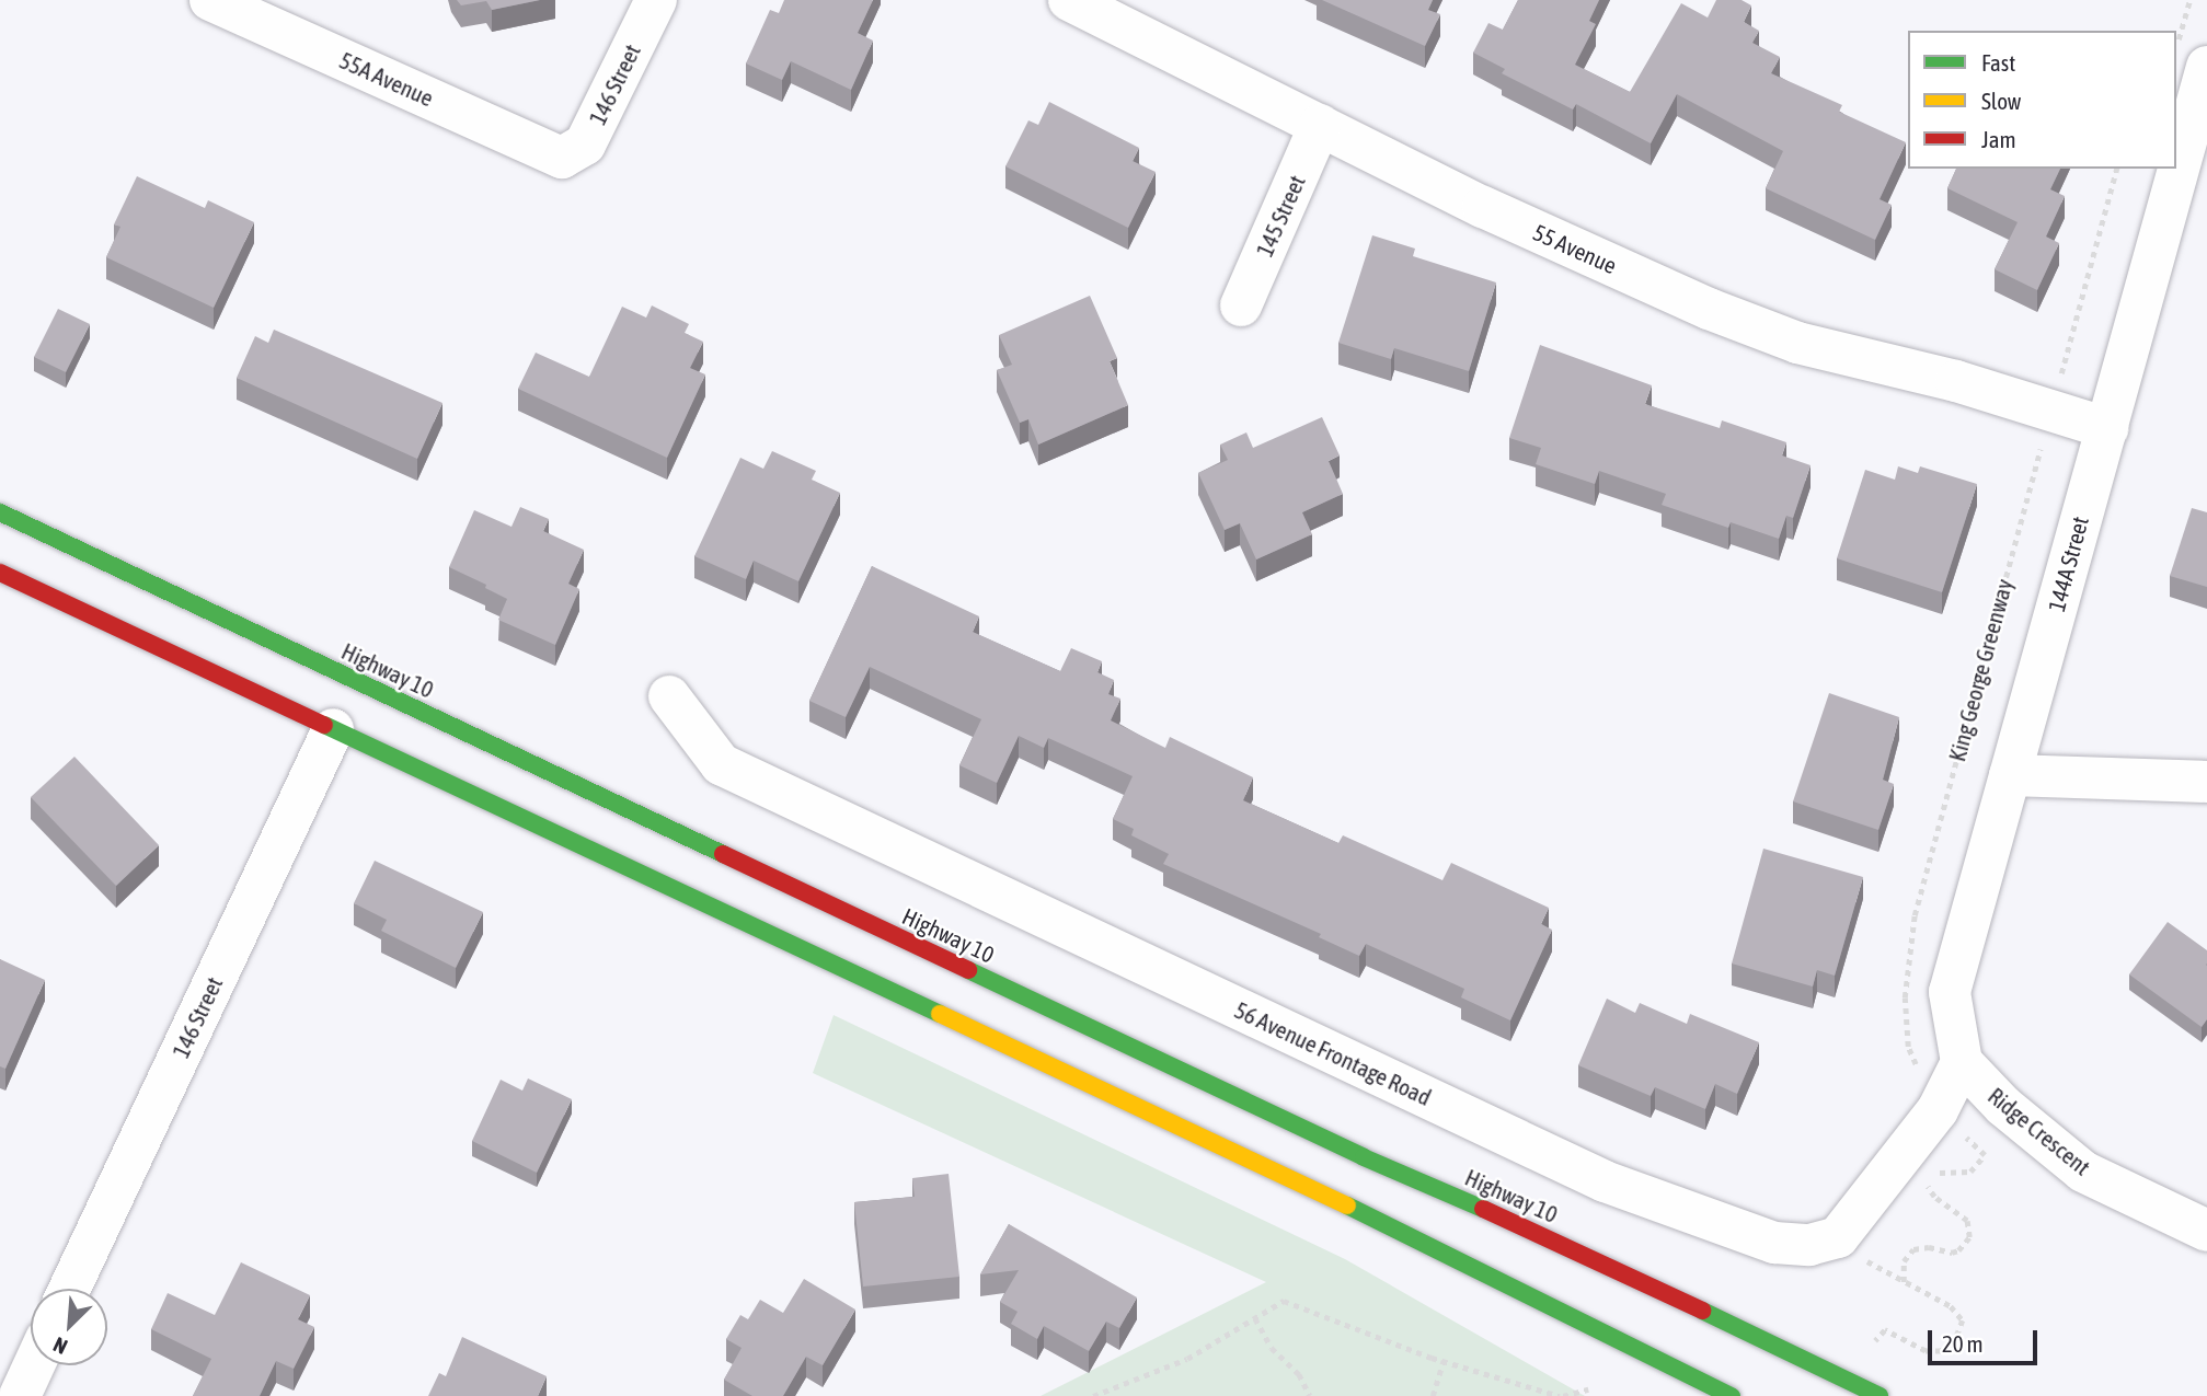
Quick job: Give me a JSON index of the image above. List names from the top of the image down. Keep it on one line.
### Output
{"streets":{"highway":["Highway 10"],"street":["55A Avenue","146 Street","145 Street","55 Avenue","144A Street","56 Avenue Frontage Road","Ridge Crescent"],"path":["King George Greenway"]},"crossings":[["55A Avenue","146 Street"],["145 Street","55 Avenue"],["55 Avenue","144A Street"],["55 Avenue","King George Greenway"],["144A Street","56 Avenue Frontage Road"],["144A Street","Ridge Crescent"],["King George Greenway","56 Avenue Frontage Road"],["56 Avenue Frontage Road","Ridge Crescent"]],"legend":["Fast","Slow","Jam"],"scale_bar":"20 m","north":"bottom left"}
